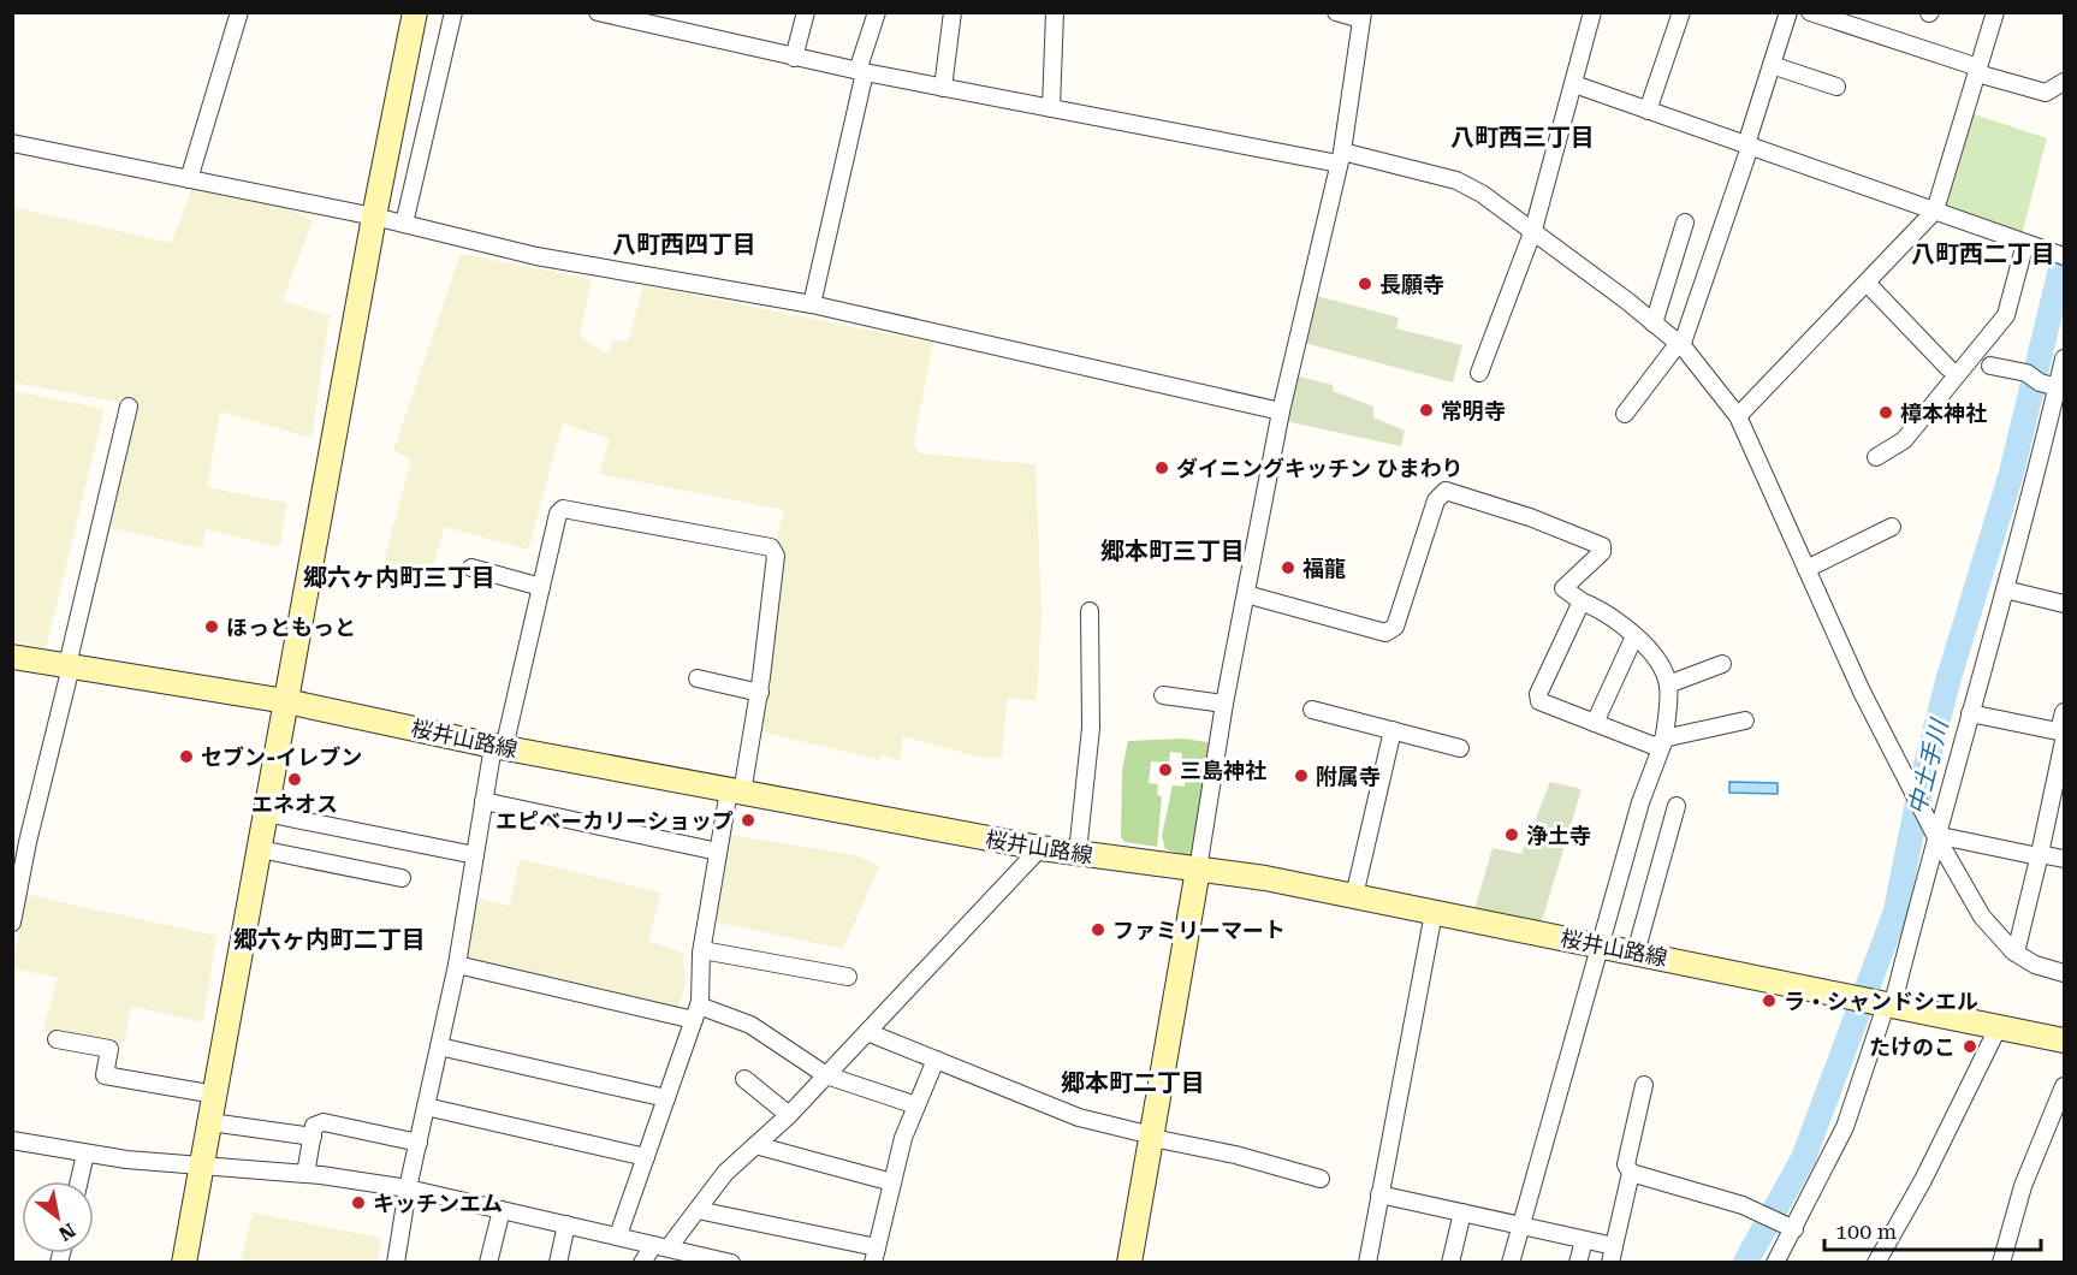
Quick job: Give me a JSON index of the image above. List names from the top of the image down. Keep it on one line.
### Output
{"streets":{"main road":["桜井山路線"]},"districts":["八町西三丁目","八町西四丁目","八町西二丁目","郷本町三丁目","郷六ヶ内町三丁目","郷六ヶ内町二丁目","郷本町二丁目"],"water":["中土手川"],"places":["長願寺","常明寺","樟本神社","ダイニングキッチン ひまわり","福龍","ほっともっと","セブン-イレブン","三島神社","附属寺","エネオス","エピベーカリーショップ","浄土寺","ファミリーマート","ラ・シャンドシエル","たけのこ","キッチンエム"],"scale_bar":"100 m","north":"bottom right"}
